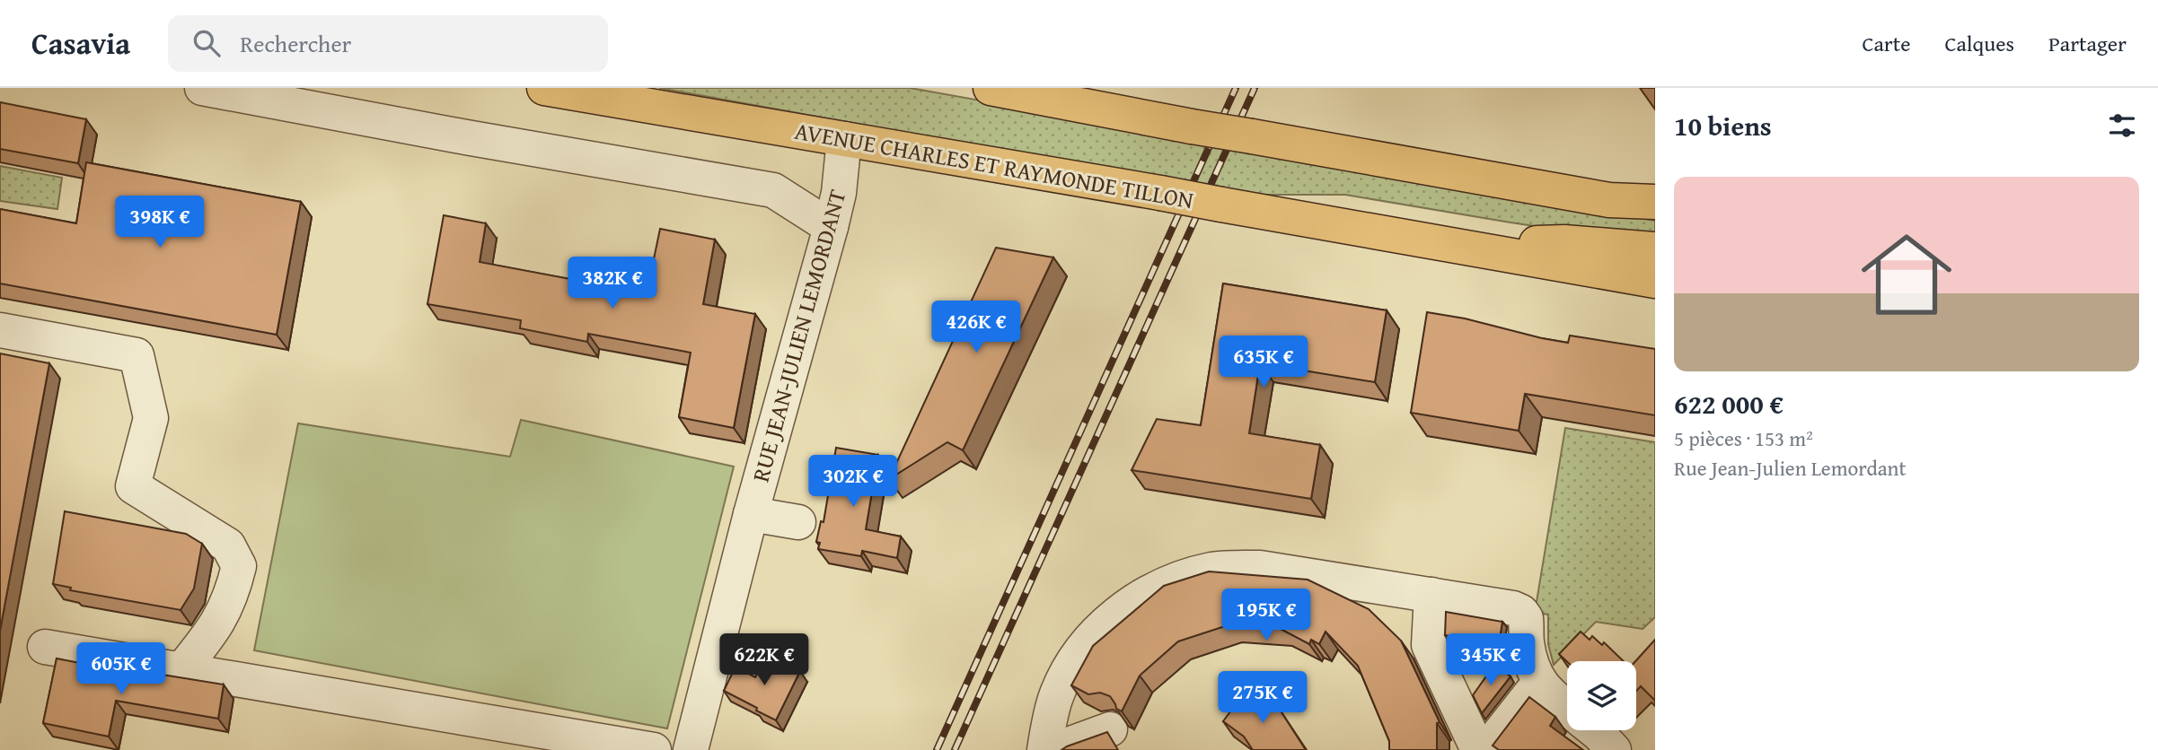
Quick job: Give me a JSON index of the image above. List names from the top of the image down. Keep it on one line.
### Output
{"streets":{"main road":["AVENUE CHARLES ET RAYMONDE TILLON"],"street":["RUE JEAN-JULIEN LEMORDANT"]},"crossings":[["AVENUE CHARLES ET RAYMONDE TILLON","RUE JEAN-JULIEN LEMORDANT"]],"page":{"header":"Casavia","search":"Rechercher","nav":["Carte","Calques","Partager"],"heading":"10 biens","list":[{"name":"622 000 €","note":"5 pièces · 153 m² · Rue Jean-Julien Lemordant"}],"price":["398K €","382K €","426K €","635K €","302K €","195K €","622K €","345K €","605K €","275K €"]}}
